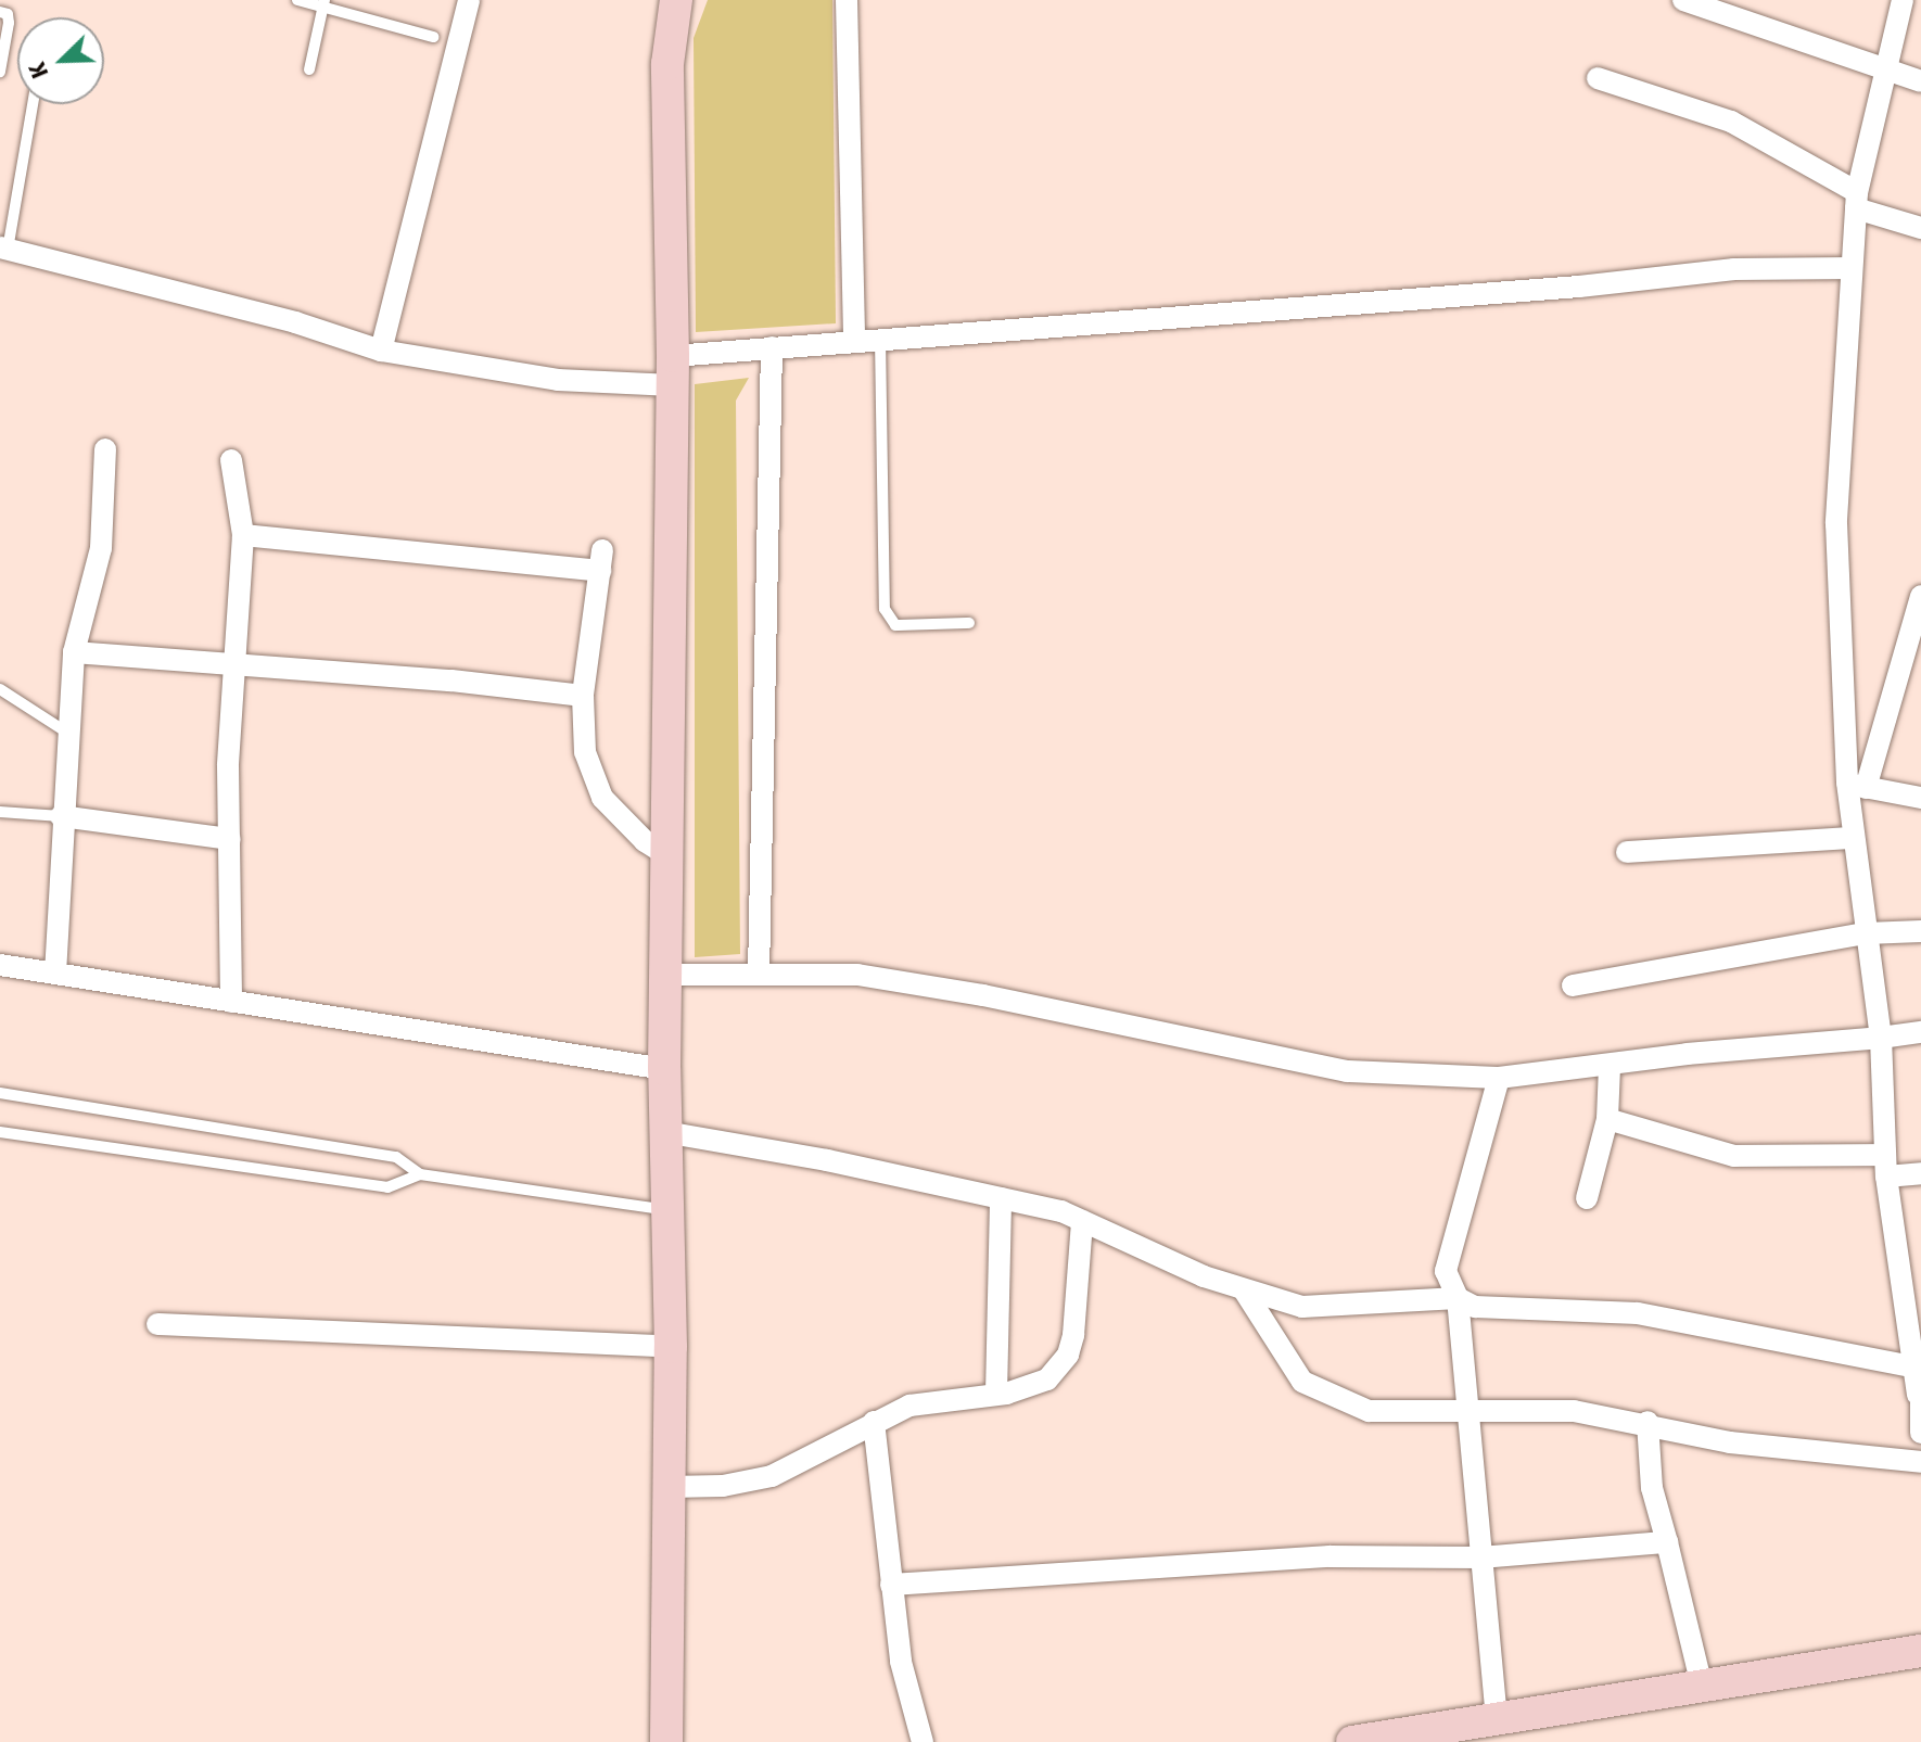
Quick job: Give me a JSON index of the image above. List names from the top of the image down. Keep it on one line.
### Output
{"north":"bottom left"}
